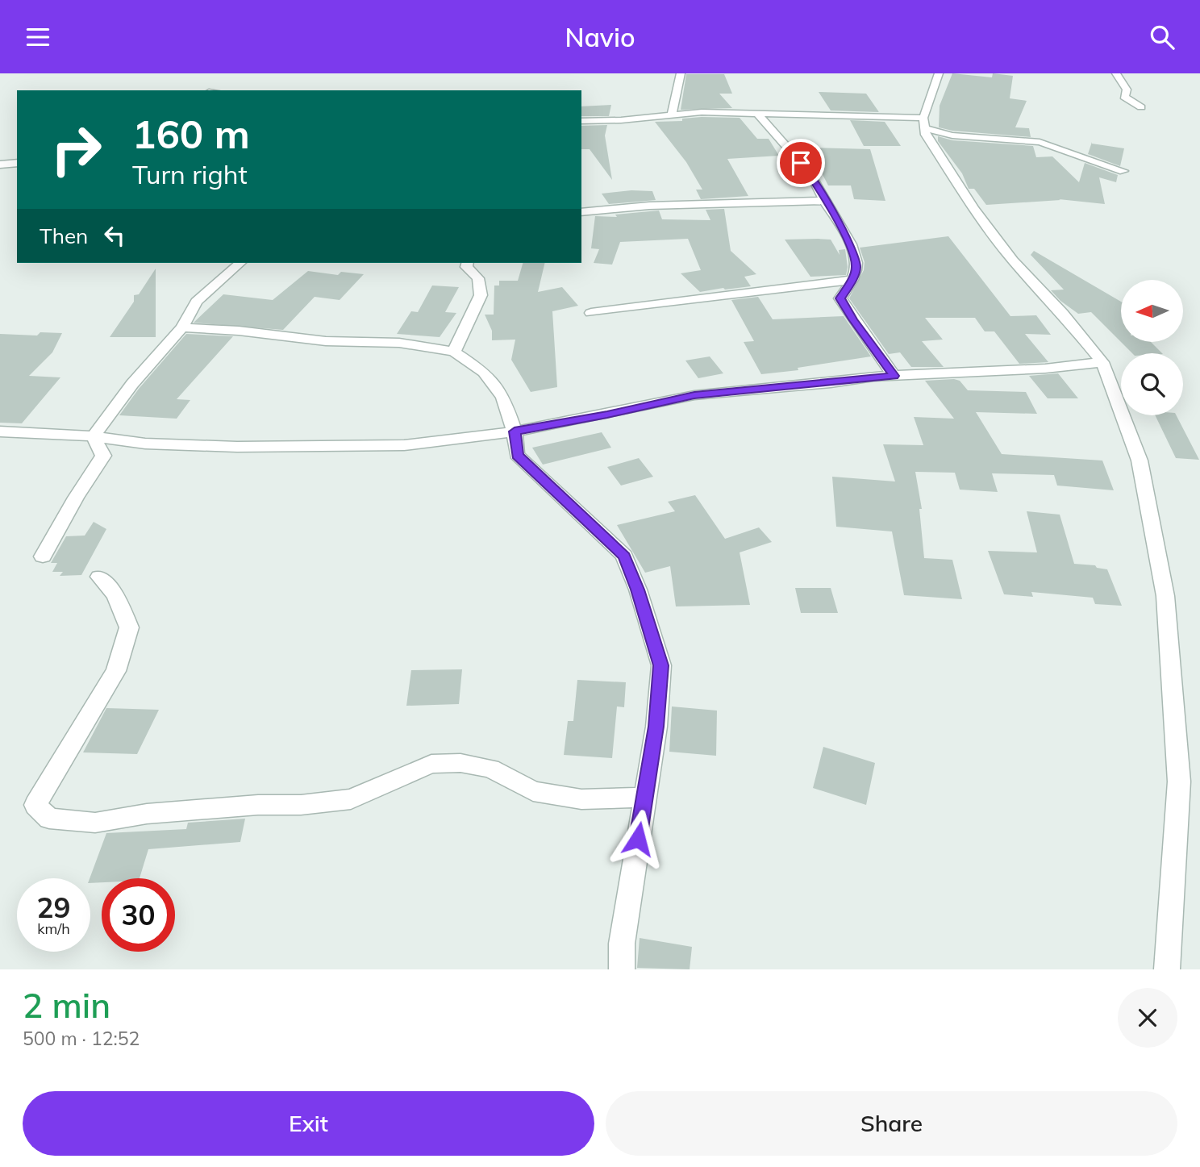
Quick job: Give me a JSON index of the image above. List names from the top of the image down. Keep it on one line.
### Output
{"north":"left","page":{"header":"Navio","turn":["160 m","Turn right"],"then":"Then","speed":"29 km/h","limit":"30","heading":["2 min","500 m · 12:52"],"buttons":["Exit","Share"]}}
